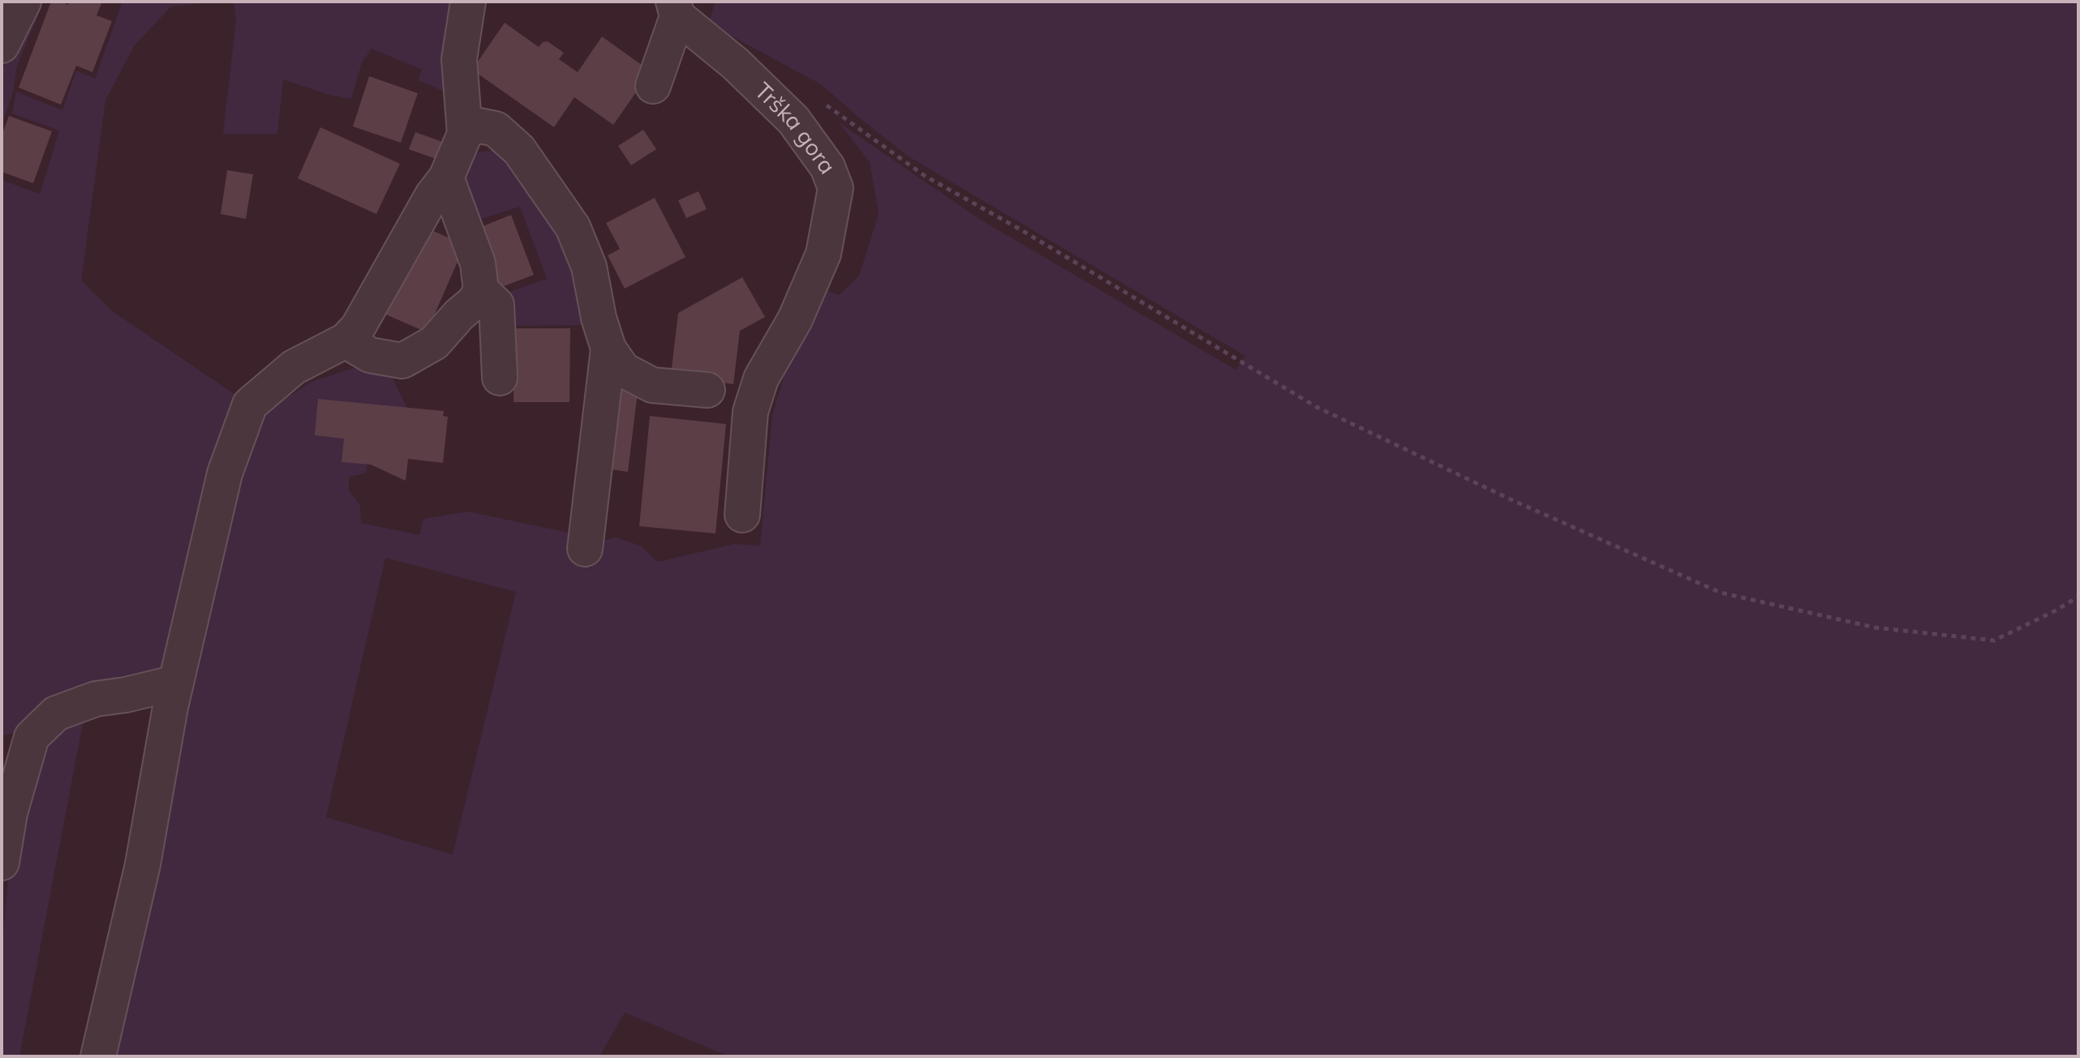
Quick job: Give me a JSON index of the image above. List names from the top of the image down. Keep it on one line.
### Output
{"streets":{"street":["Trška gora"]}}
